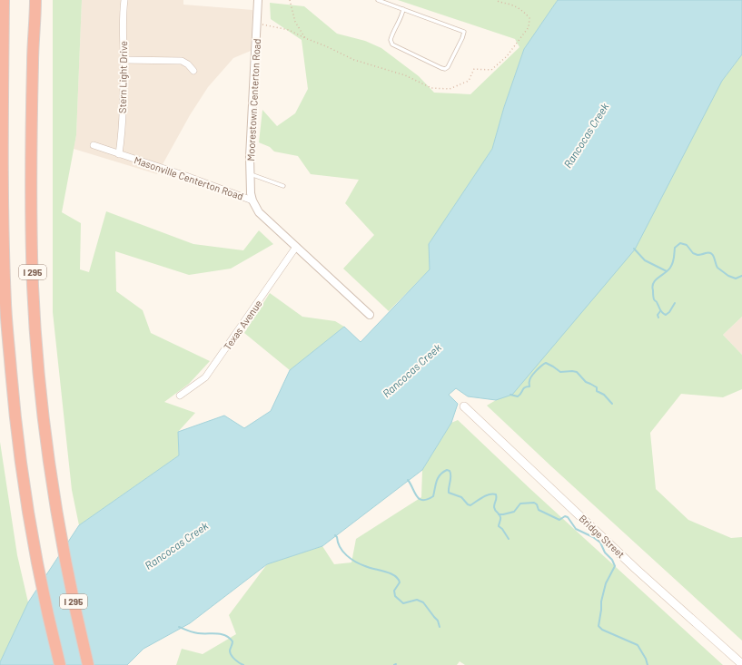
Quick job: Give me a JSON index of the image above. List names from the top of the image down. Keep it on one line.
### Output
{"streets":{"highway":["I 295"],"main road":["Bridge Street"],"street":["Stern Light Drive","Moorestown Centerton Road","Masonville Centerton Road","Texas Avenue"]},"crossings":[["Stern Light Drive","Masonville Centerton Road"],["Moorestown Centerton Road","Masonville Centerton Road"],["Masonville Centerton Road","Texas Avenue"]],"water":["Rancocas Creek"]}
